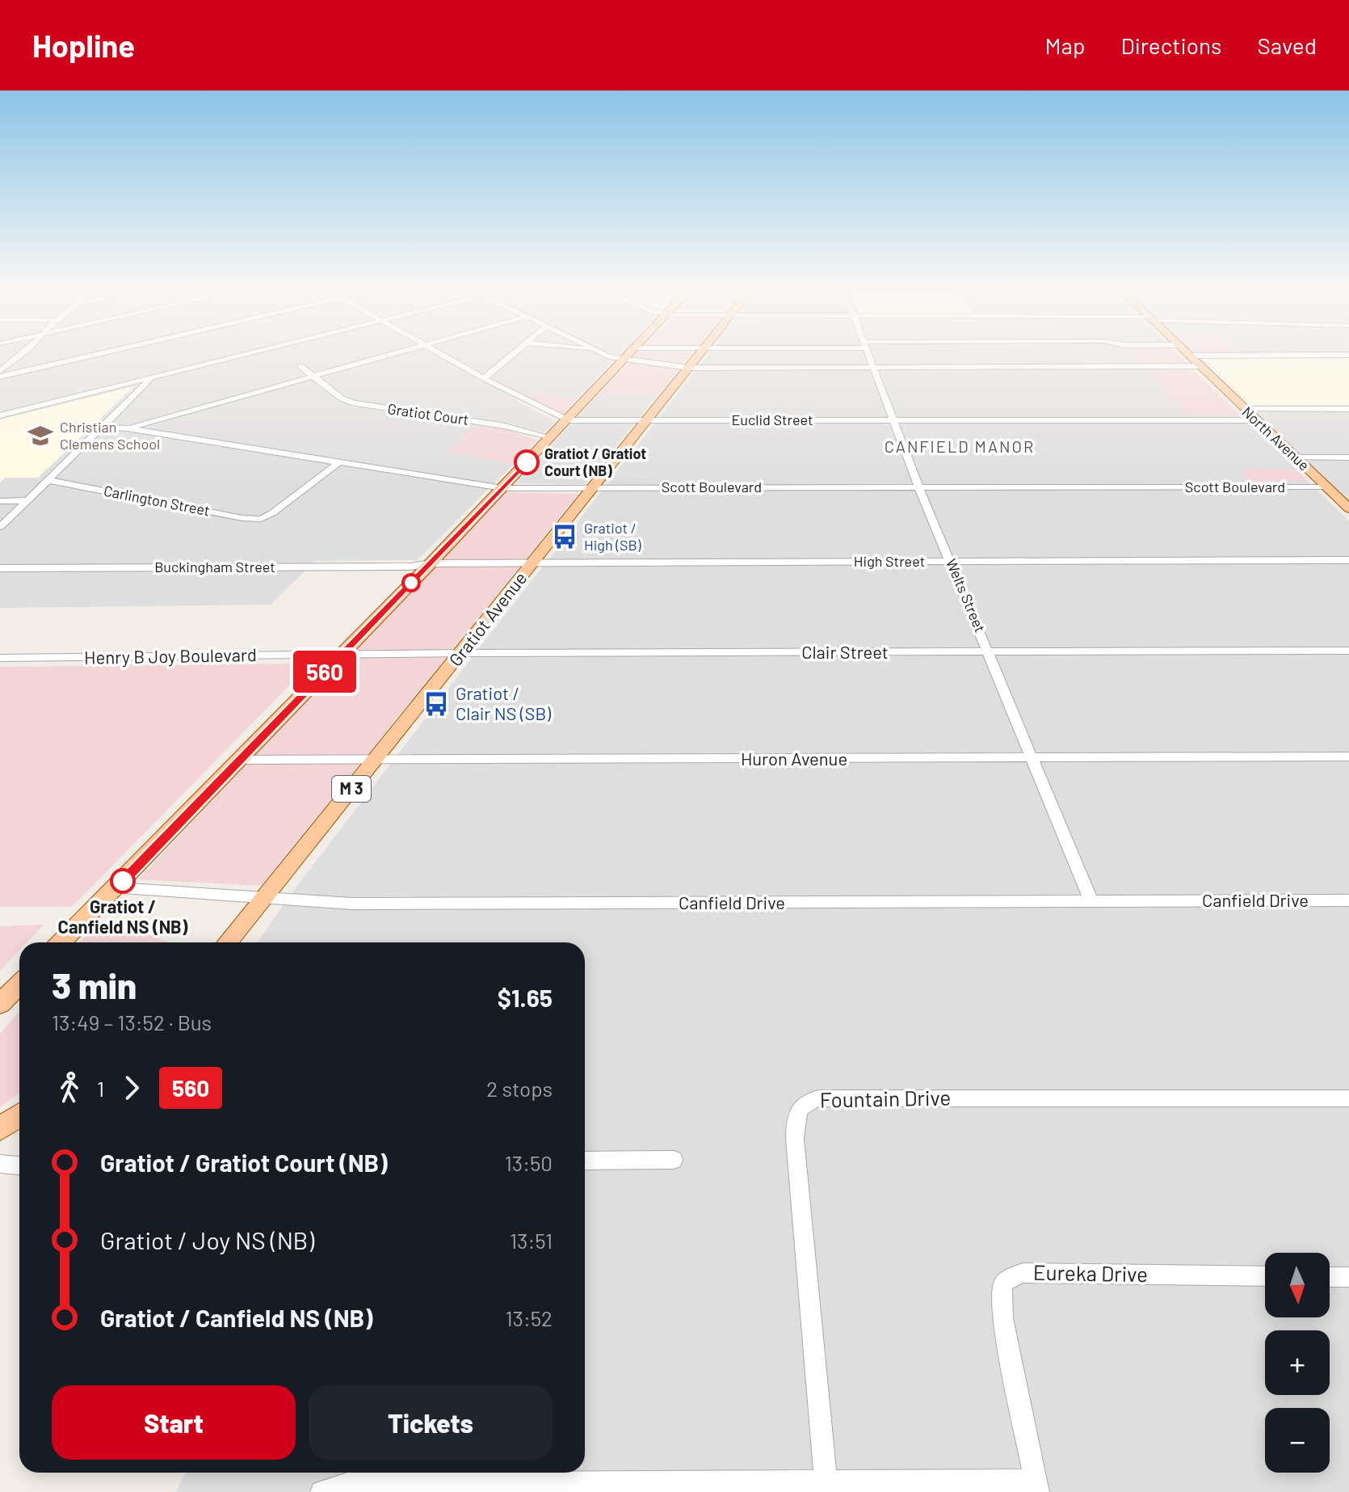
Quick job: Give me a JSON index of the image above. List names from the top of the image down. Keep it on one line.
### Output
{"streets":{"main road":["North Avenue","Gratiot Avenue","M 3"],"street":["Gratiot Court","Euclid Street","Scott Boulevard","Carlington Street","High Street","Buckingham Street","Welts Street","Clair Street","Henry B Joy Boulevard","Huron Avenue","Canfield Drive","Fountain Drive","Eureka Drive"]},"crossings":[["Euclid Street","North Avenue"],["Euclid Street","Welts Street"],["Euclid Street","Gratiot Avenue"],["North Avenue","Scott Boulevard"],["Scott Boulevard","Carlington Street"],["Scott Boulevard","Welts Street"],["Scott Boulevard","Gratiot Avenue"],["High Street","Buckingham Street"],["High Street","Welts Street"],["High Street","Gratiot Avenue"],["Welts Street","Clair Street"],["Welts Street","Huron Avenue"],["Welts Street","Canfield Drive"],["Gratiot Avenue","Clair Street"],["Gratiot Avenue","Huron Avenue"],["Gratiot Avenue","Canfield Drive"],["Clair Street","Henry B Joy Boulevard"]],"districts":["CANFIELD MANOR"],"places":{"school or university":["Christian Clemens School"],"other":["Gratiot / Gratiot Court (NB)","Gratiot / Canfield NS (NB)"],"bus stop":["Gratiot / High (SB)","Gratiot / Clair NS (SB)"]},"lines":["bus line 560"],"north":"bottom","page":{"header":"Hopline","nav":["Map","Directions","Saved"],"on_map":"560","heading":["3 min","13:49 – 13:52 · Bus","$1.65"],"legs":["1","560","2 stops"],"list":[{"name":"Gratiot / Gratiot Court (NB)","value":"13:50"},{"name":"Gratiot / Joy NS (NB)","value":"13:51"},{"name":"Gratiot / Canfield NS (NB)","value":"13:52"}],"map_buttons":["+","−"],"buttons":["Start","Tickets"]}}
